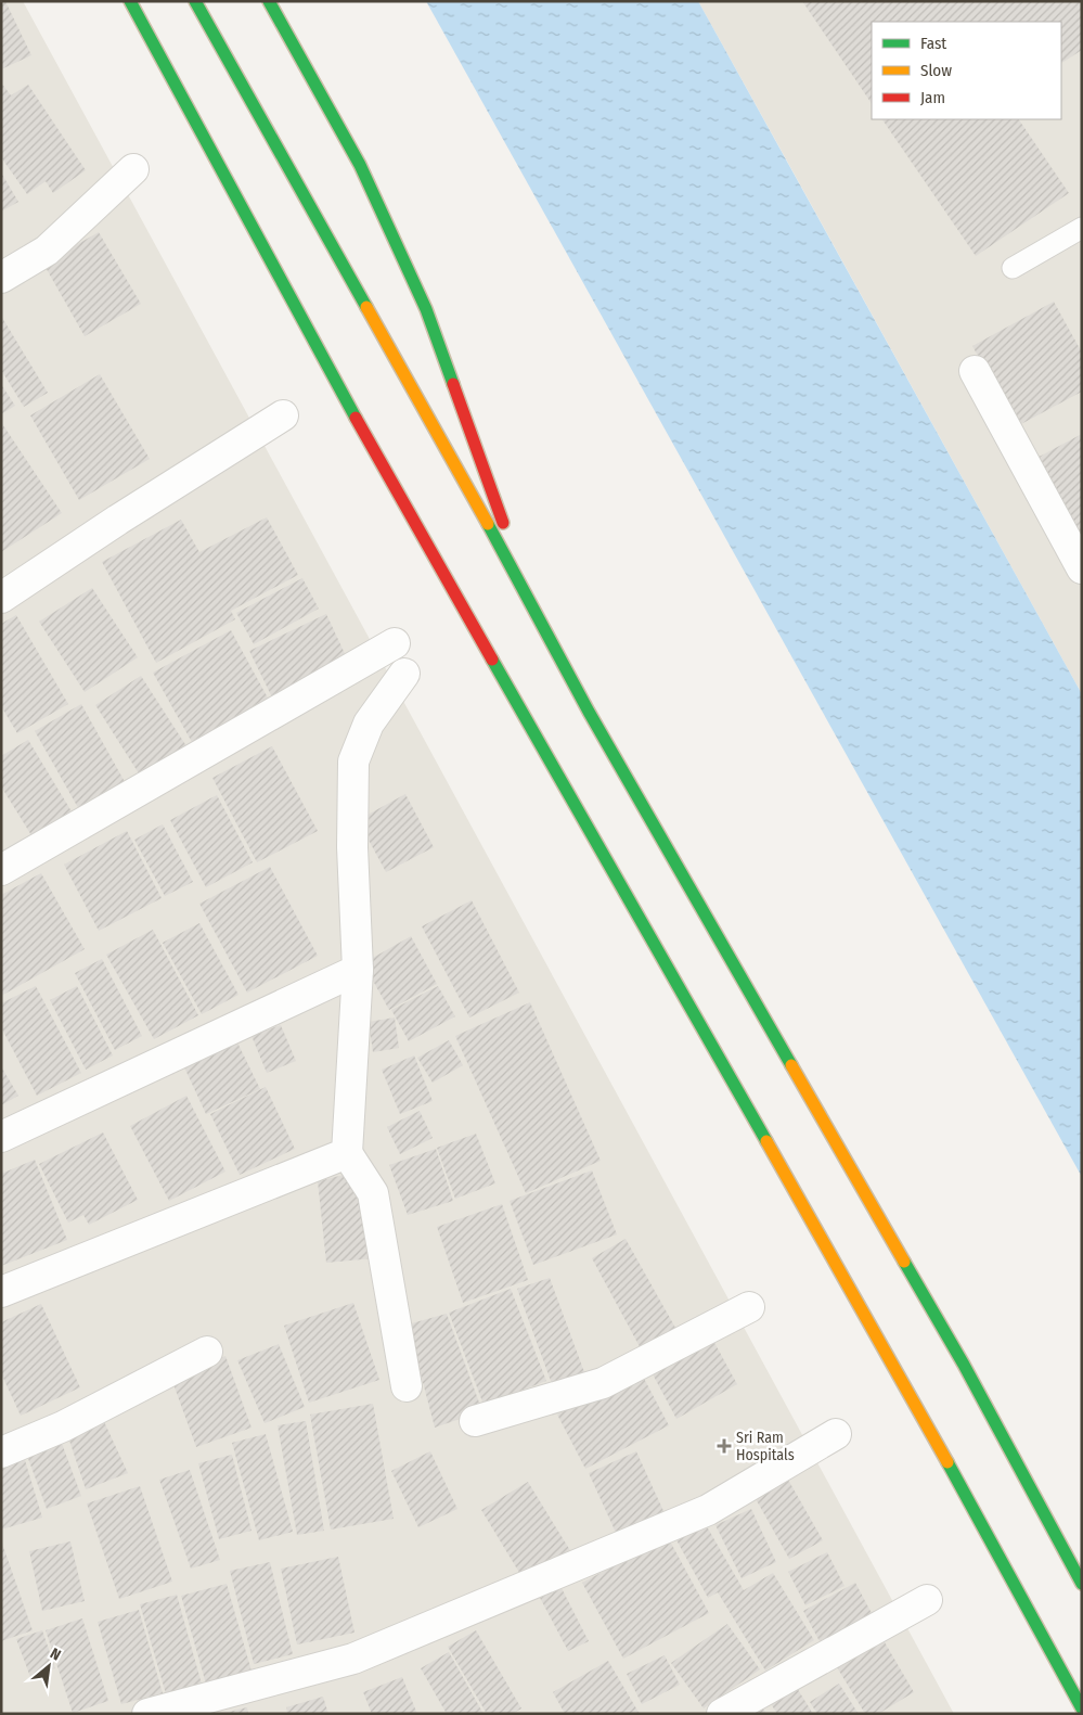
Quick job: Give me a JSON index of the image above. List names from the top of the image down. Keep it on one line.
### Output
{"places":{"health":["Sri Ram Hospitals"]},"legend":["Fast","Slow","Jam"],"north":"top right"}
